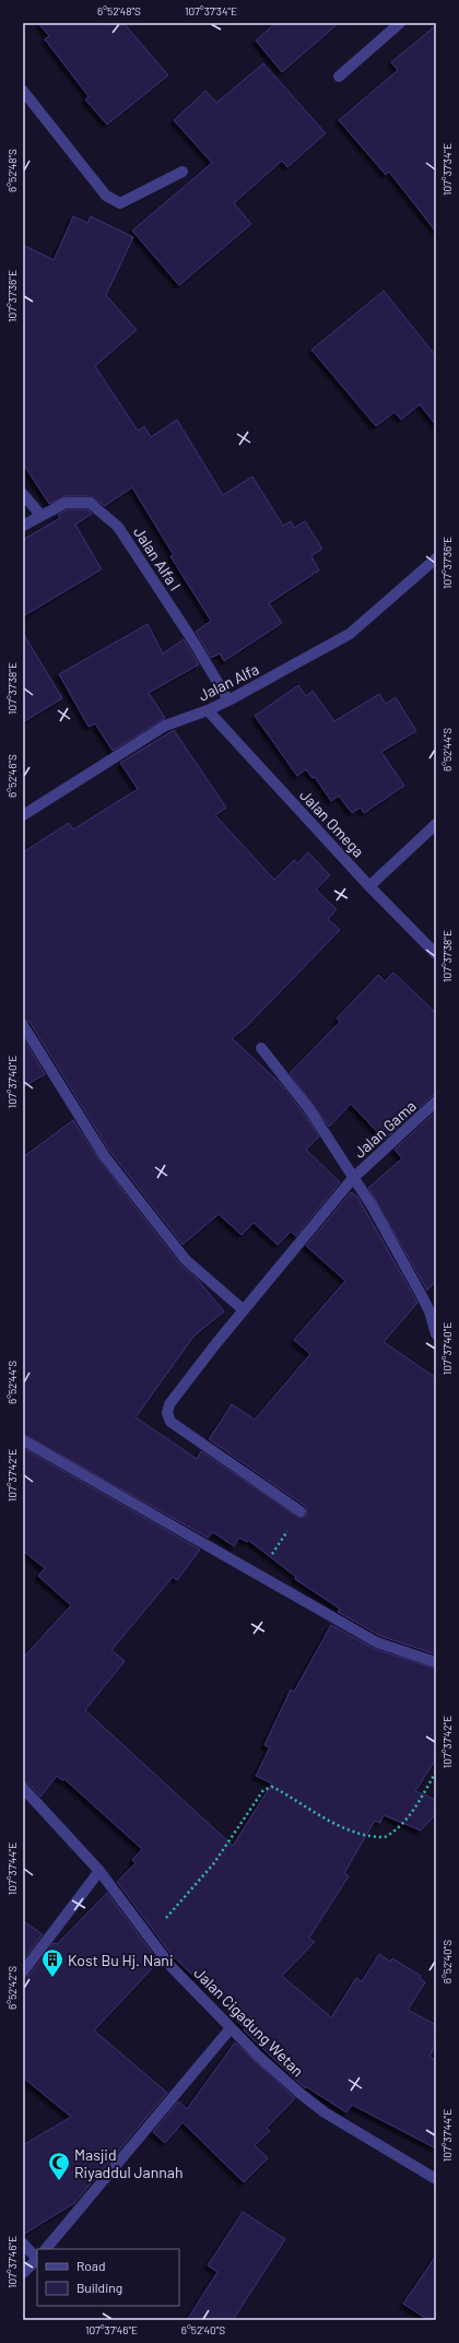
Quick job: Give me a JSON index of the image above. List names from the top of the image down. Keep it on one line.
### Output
{"streets":{"street":["Jalan Alfa I","Jalan Alfa","Jalan Omega","Jalan Gama","Jalan Cigadung Wetan"]},"crossings":[["Jalan Alfa I","Jalan Alfa"],["Jalan Alfa","Jalan Omega"]],"places":{"building":["Kost Bu Hj. Nani"],"mosque":["Masjid Riyaddul Jannah"]},"legend":["Road","Building"],"coordinates":["6°52'48\"S","107°37'34\"E","107°37'36\"E","107°37'38\"E","6°52'44\"S","6°52'46\"S","107°37'40\"E","107°37'42\"E","107°37'44\"E","6°52'40\"S","6°52'42\"S","107°37'46\"E"]}
